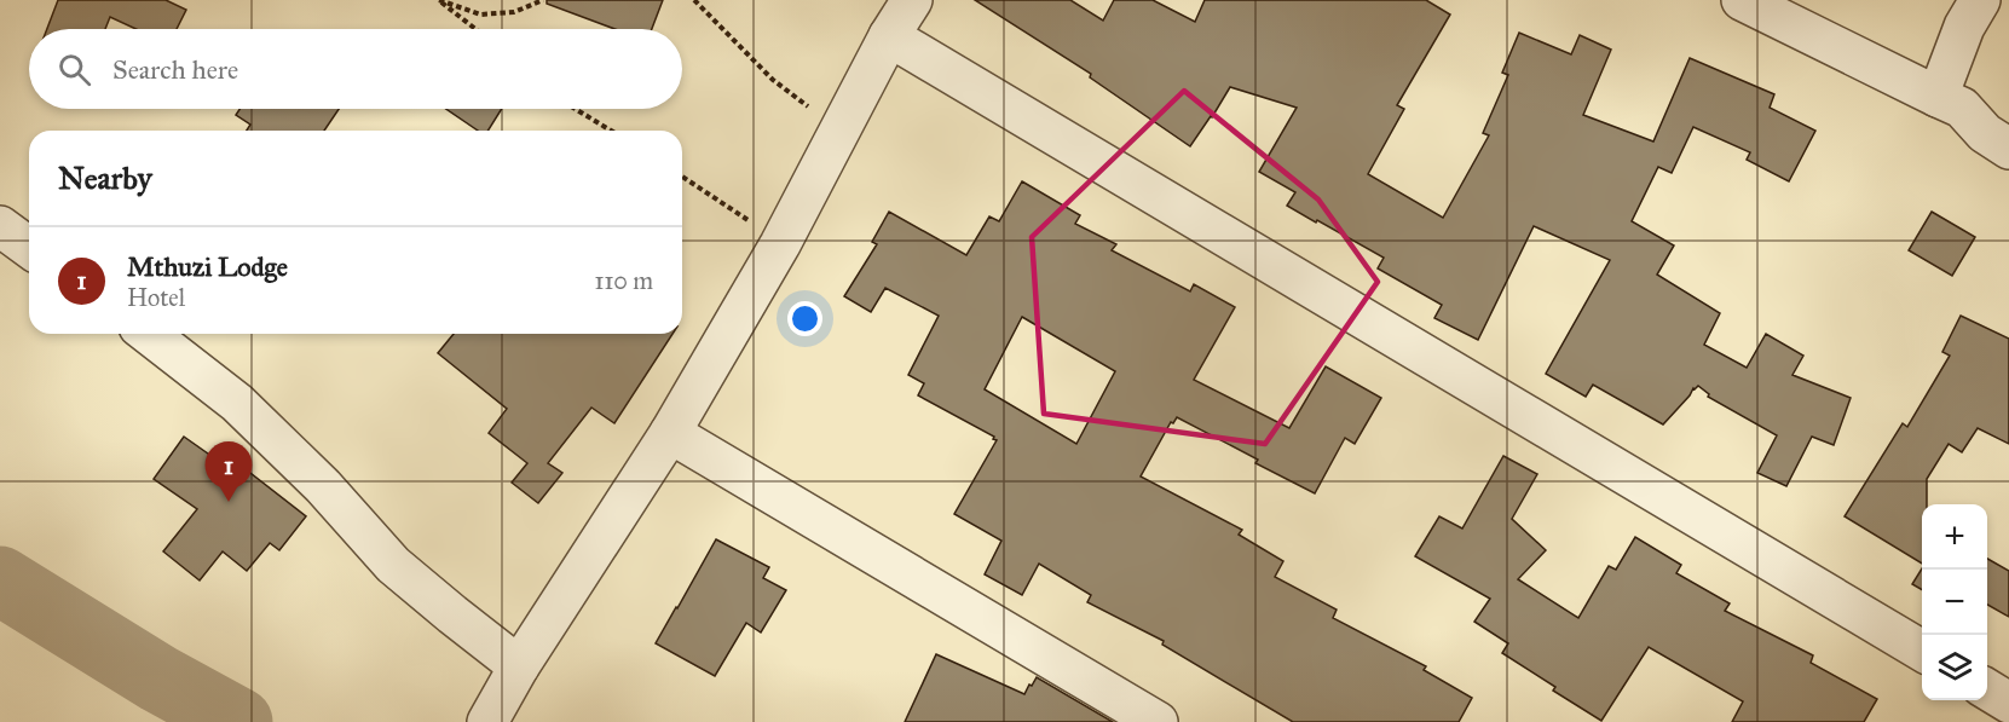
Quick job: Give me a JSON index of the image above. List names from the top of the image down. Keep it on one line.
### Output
{"page":{"search":"Search here","heading":"Nearby","list":[{"mark":"1","name":"Mthuzi Lodge","note":"Hotel","value":"110 m"}],"pins":"1","map_buttons":["+","−"]}}
